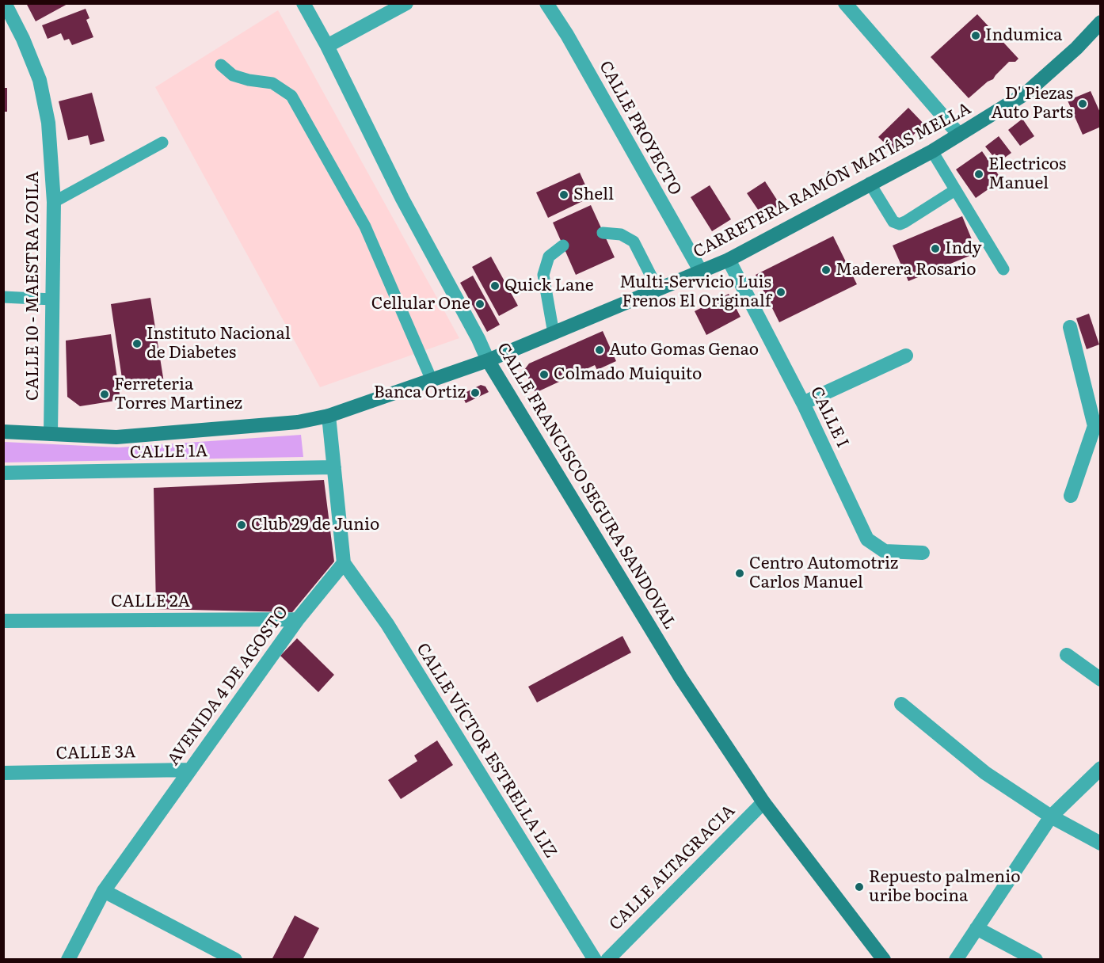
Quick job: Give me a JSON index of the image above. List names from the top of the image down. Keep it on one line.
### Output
{"streets":{"main road":["CARRETERA RAMÓN MATÍAS MELLA","CALLE FRANCISCO SEGURA SANDOVAL"],"street":["CALLE PROYECTO","CALLE 10 - MAESTRA ZOILA","CALLE I","CALLE 1A","CALLE 2A","AVENIDA 4 DE AGOSTO","CALLE VÍCTOR ESTRELLA LIZ","CALLE 3A","CALLE ALTAGRACIA"]},"crossings":[["CALLE PROYECTO","CARRETERA RAMÓN MATÍAS MELLA"],["CARRETERA RAMÓN MATÍAS MELLA","CALLE 10 - MAESTRA ZOILA"],["CARRETERA RAMÓN MATÍAS MELLA","CALLE I"],["CARRETERA RAMÓN MATÍAS MELLA","CALLE FRANCISCO SEGURA SANDOVAL"],["CALLE FRANCISCO SEGURA SANDOVAL","CALLE ALTAGRACIA"],["CALLE 2A","AVENIDA 4 DE AGOSTO"],["AVENIDA 4 DE AGOSTO","CALLE VÍCTOR ESTRELLA LIZ"],["AVENIDA 4 DE AGOSTO","CALLE 3A"]],"places":["Indumica","D' Piezas Auto Parts","Electricos Manuel","Shell","Indy","Maderera Rosario","Quick Lane","Multi-Servicio Luis Frenos El Originalf","Cellular One","Instituto Nacional de Diabetes","Auto Gomas Genao","Colmado Muiquito","Banca Ortiz","Ferreteria Torres Martinez","Club 29 de Junio","Centro Automotriz Carlos Manuel","Repuesto palmenio uribe bocina"]}
